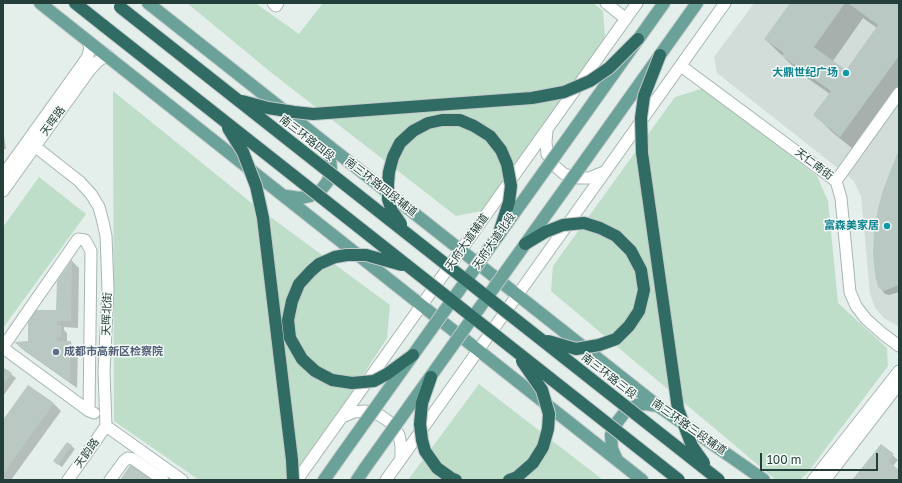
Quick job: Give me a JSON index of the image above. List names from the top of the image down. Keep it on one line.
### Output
{"streets":{"highway":["南三环路四段","南三环路三段"],"main road":["南三环路四段辅道","天府大道北段","南三环路三段辅道"],"street":["天晖路","天仁南街","天府大道辅道","天晖北街","天韵路"]},"crossings":[["天晖路","天晖北街"],["南三环路四段","南三环路三段"],["南三环路四段辅道","天府大道辅道"],["南三环路四段辅道","南三环路三段辅道"],["天晖北街","天韵路"]],"places":["大鼎世纪广场","富森美家居","成都市高新区检察院"],"scale_bar":"100 m"}
